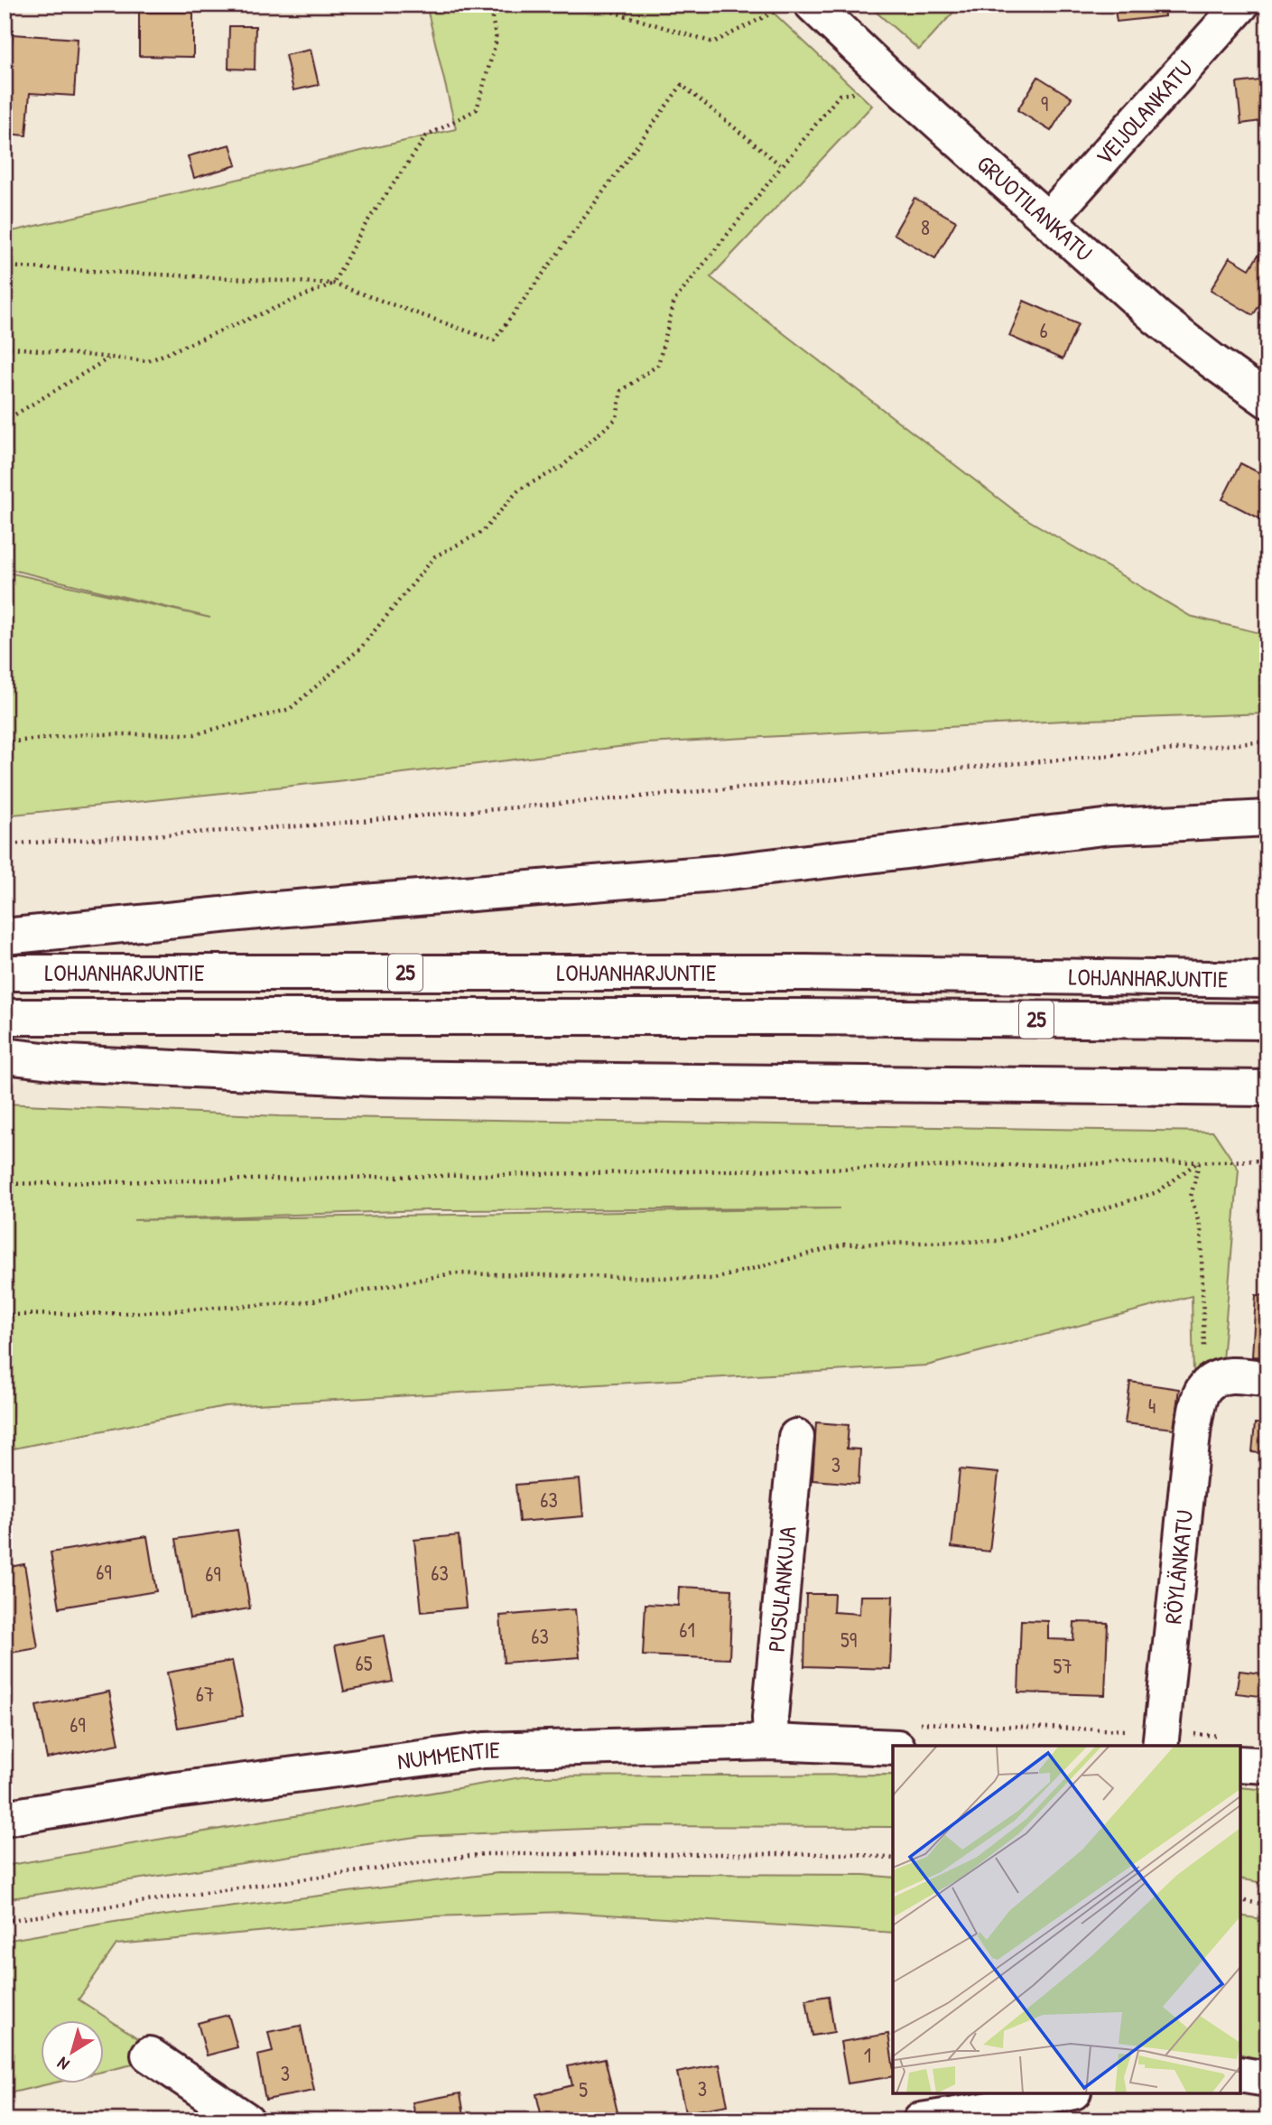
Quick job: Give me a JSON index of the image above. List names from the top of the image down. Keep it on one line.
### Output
{"streets":{"main road":["VEIJOLANKATU","GRUOTILANKATU","LOHJANHARJUNTIE","25","RÖYLÄNKATU","PUSULANKUJA","NUMMENTIE"]},"crossings":[["VEIJOLANKATU","GRUOTILANKATU"],["PUSULANKUJA","NUMMENTIE"]],"house_numbers":["9","8","6","4","3","63","69","63","69","61","63","59","65","57","67","69","1","3","3","5"],"north":"bottom left"}
